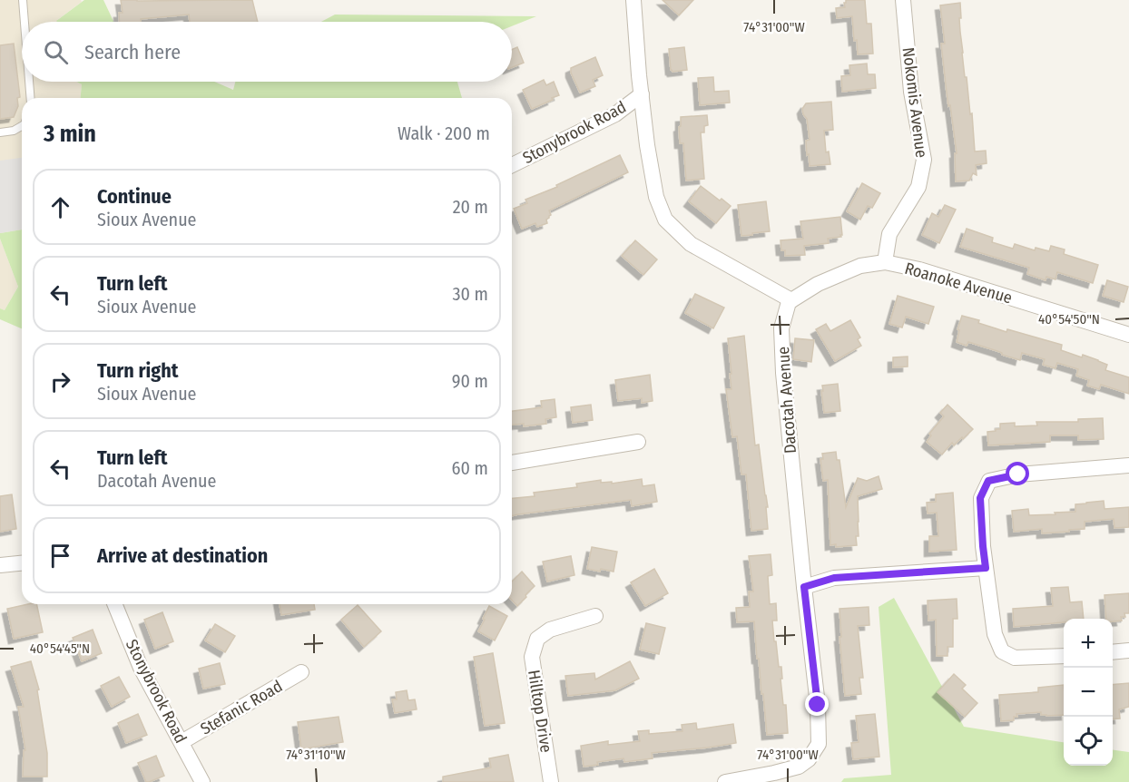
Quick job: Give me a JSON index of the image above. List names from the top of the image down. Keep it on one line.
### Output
{"streets":{"street":["Nokomis Avenue","Stonybrook Road","Roanoke Avenue","Dacotah Avenue","Stefanic Road","Hilltop Drive"]},"crossings":[["Nokomis Avenue","Roanoke Avenue"],["Stonybrook Road","Stefanic Road"],["Roanoke Avenue","Dacotah Avenue"]],"page":{"search":"Search here","heading":["3 min","Walk · 200 m"],"list":[["Continue","Sioux Avenue","20 m"],["Turn left","Sioux Avenue","30 m"],["Turn right","Sioux Avenue","90 m"],["Turn left","Dacotah Avenue","60 m"],"Arrive at destination"],"map_buttons":["+","−"]},"coordinates":["74°31'00\"W","40°54'50\"N","40°54'45\"N","74°31'10\"W"]}
